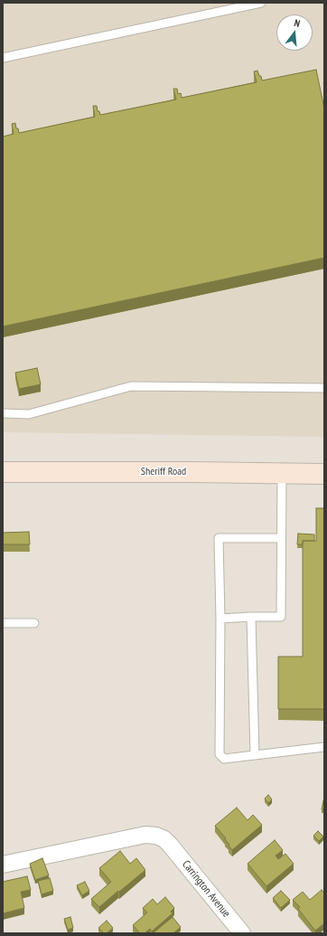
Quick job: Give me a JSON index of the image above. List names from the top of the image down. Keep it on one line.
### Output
{"streets":{"main road":["Sheriff Road"],"street":["Carrington Avenue"]},"north":"top"}
